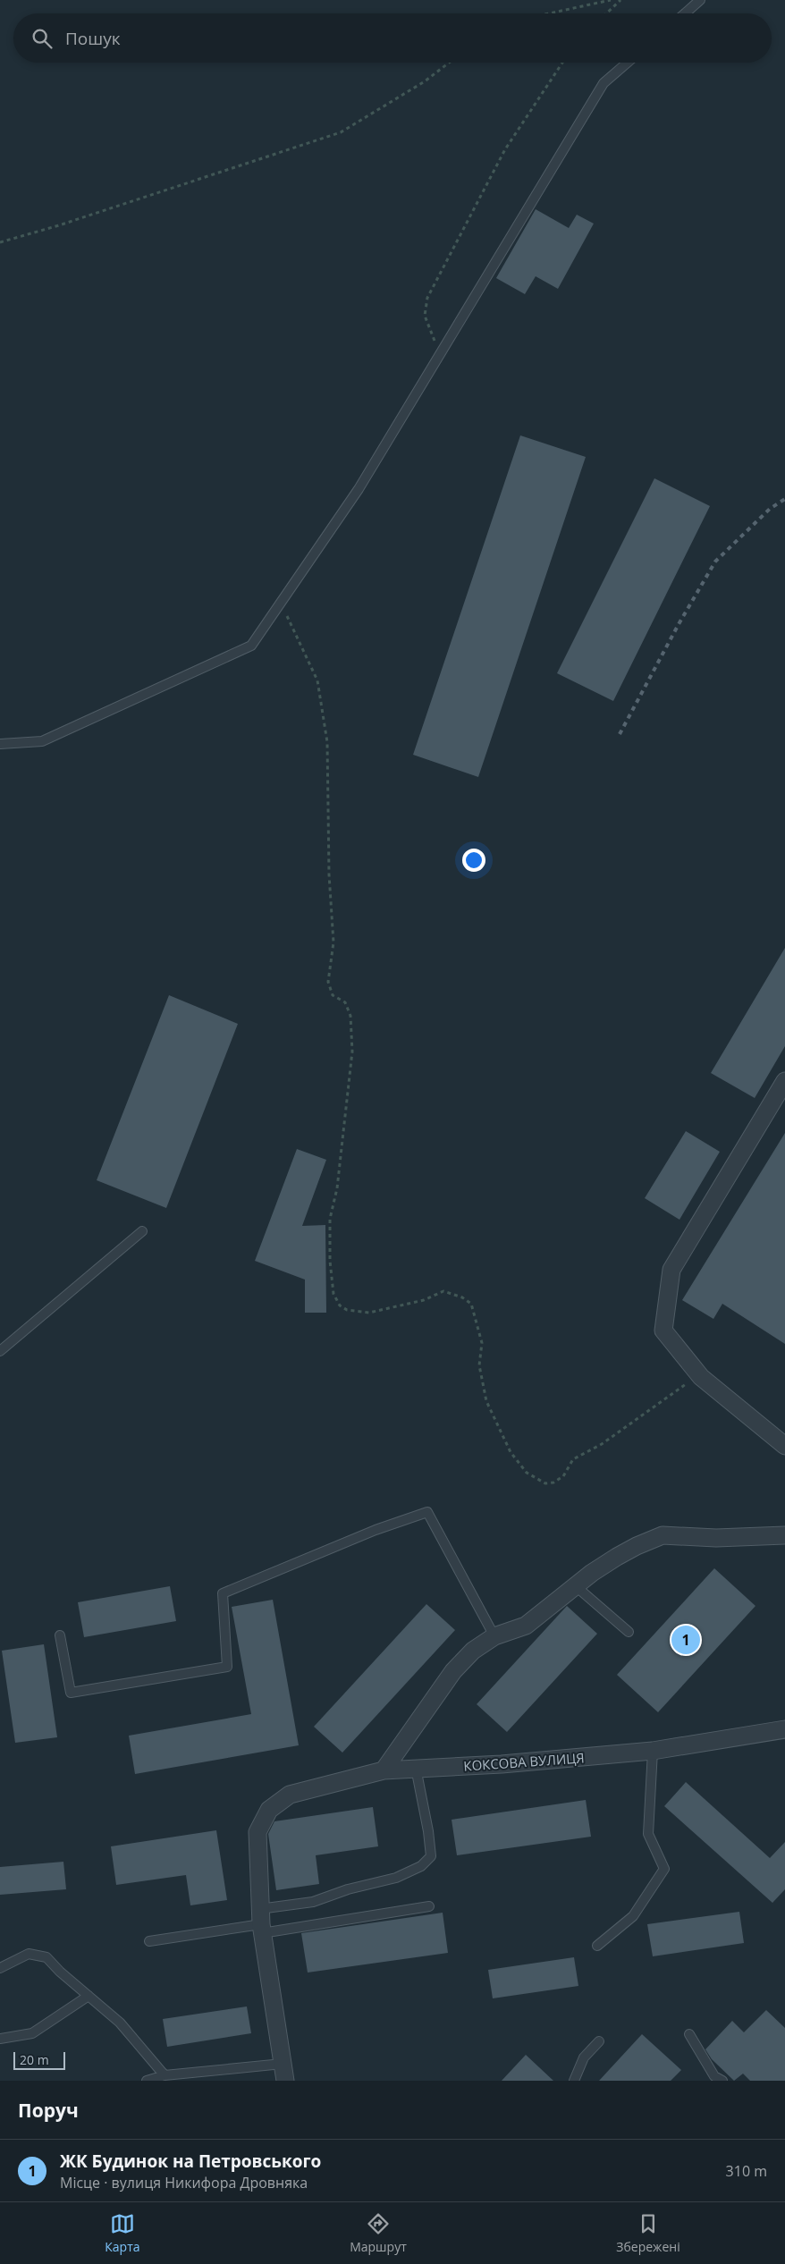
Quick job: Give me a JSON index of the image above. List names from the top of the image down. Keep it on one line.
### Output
{"streets":{"street":["КОКСОВА ВУЛИЦЯ"]},"scale_bar":"20 m","page":{"search":"Пошук","pins":"1","scale":"20 m","heading":"Поруч","list":[{"mark":"1","name":"ЖК Будинок на Петровського","note":"Місце · вулиця Никифора Дровняка","value":"310 m"}],"nav":["Карта","Маршрут","Збережені"]}}
